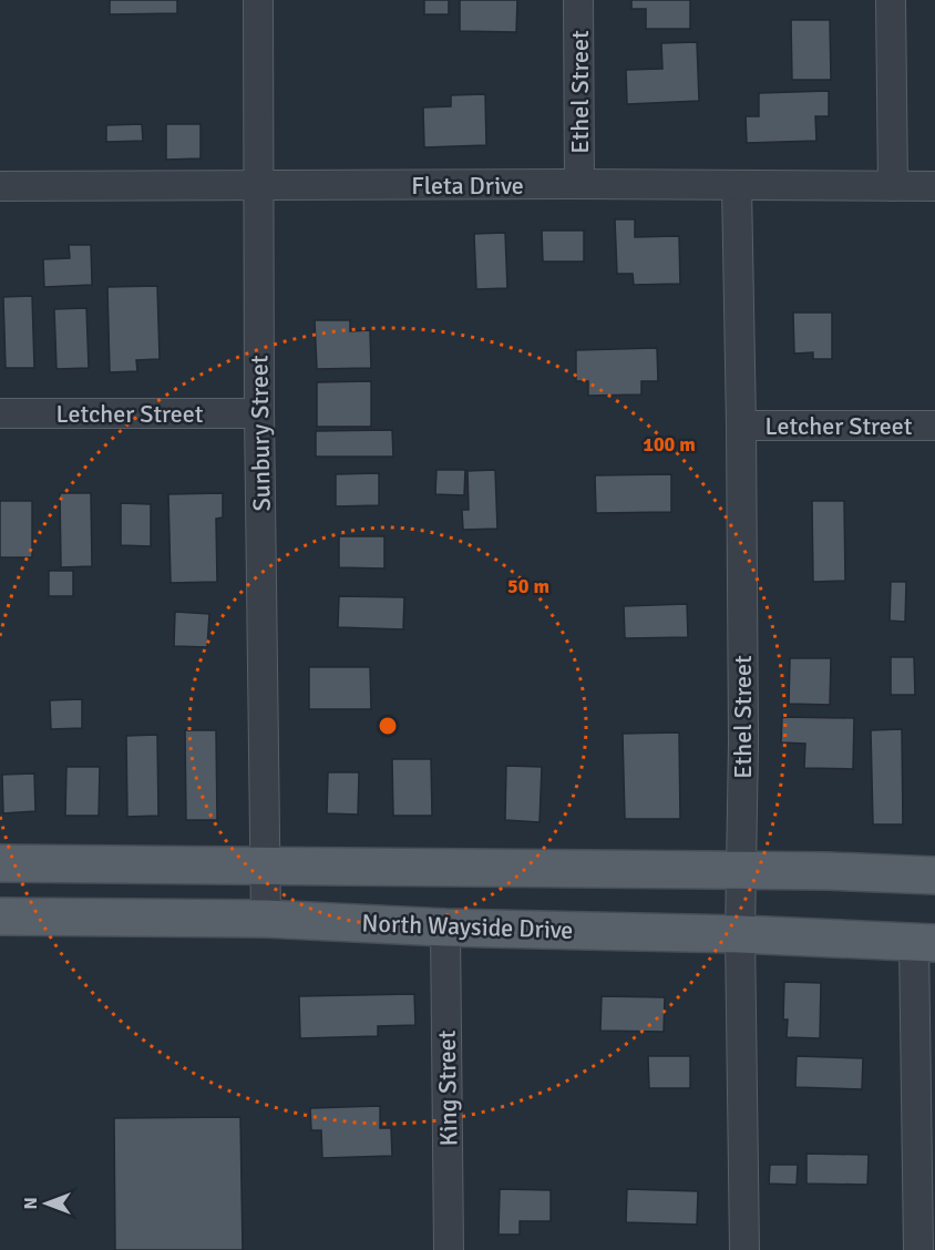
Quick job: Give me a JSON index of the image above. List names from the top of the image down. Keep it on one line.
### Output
{"streets":{"main road":["North Wayside Drive"],"street":["Ethel Street","Fleta Drive","Letcher Street","Sunbury Street","King Street"]},"crossings":[["Ethel Street","Fleta Drive"],["Ethel Street","Letcher Street"],["Ethel Street","North Wayside Drive"],["Fleta Drive","Sunbury Street"],["Letcher Street","Sunbury Street"],["Sunbury Street","North Wayside Drive"],["North Wayside Drive","King Street"]],"north":"left","rings":["100 m","50 m"]}
